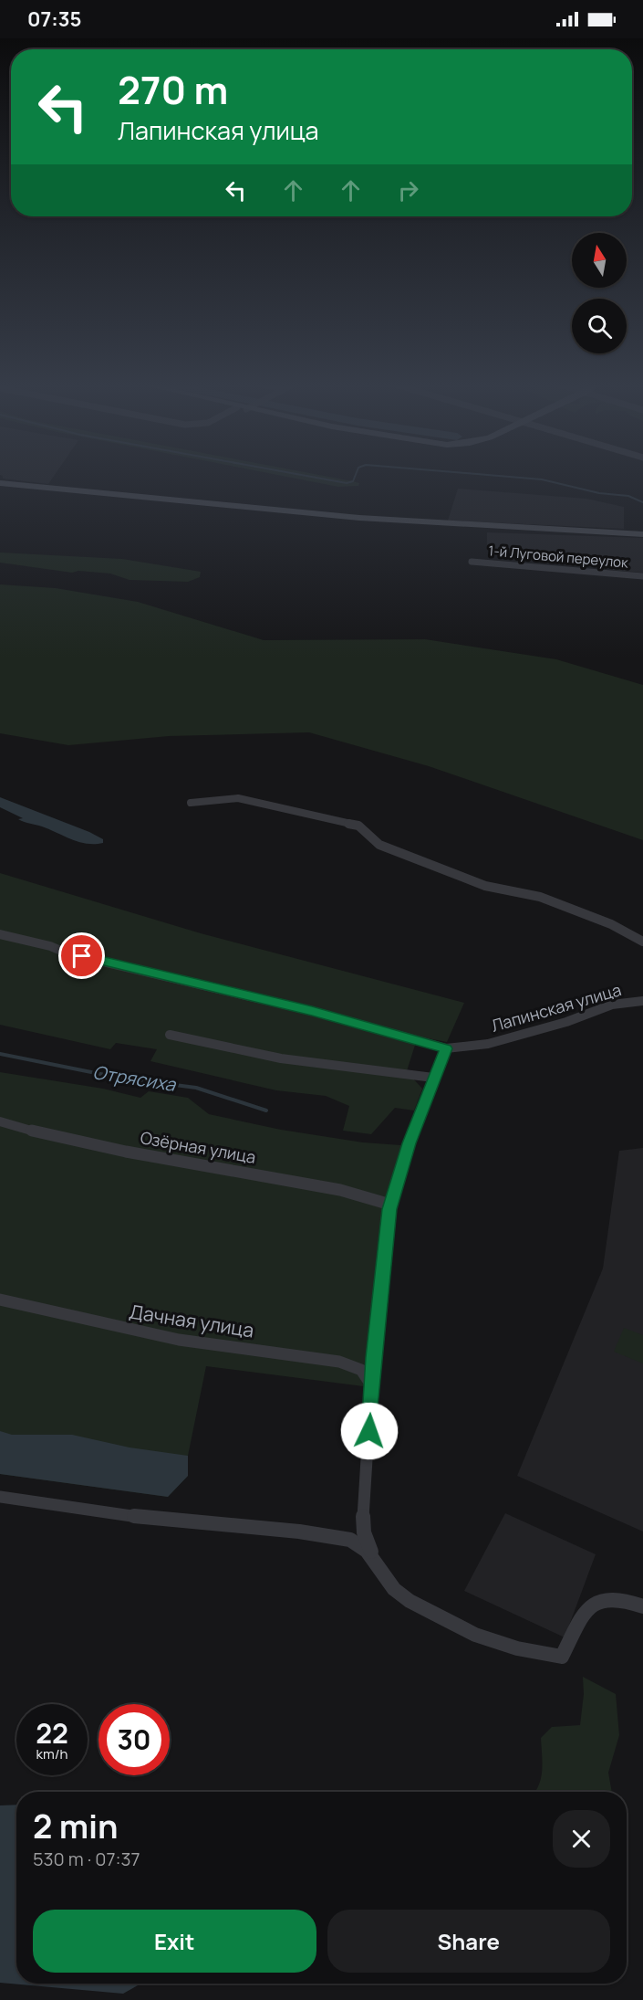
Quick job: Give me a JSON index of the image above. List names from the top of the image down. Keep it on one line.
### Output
{"streets":{"street":["1-й Луговой переулок","Лапинская улица","Озёрная улица","Дачная улица"]},"water":["Отрясиха"],"north":"top","page":{"status":"07:35","turn":["270 m","Лапинская улица"],"speed":"22 km/h","limit":"30","heading":["2 min","530 m · 07:37"],"buttons":["Exit","Share"]}}
